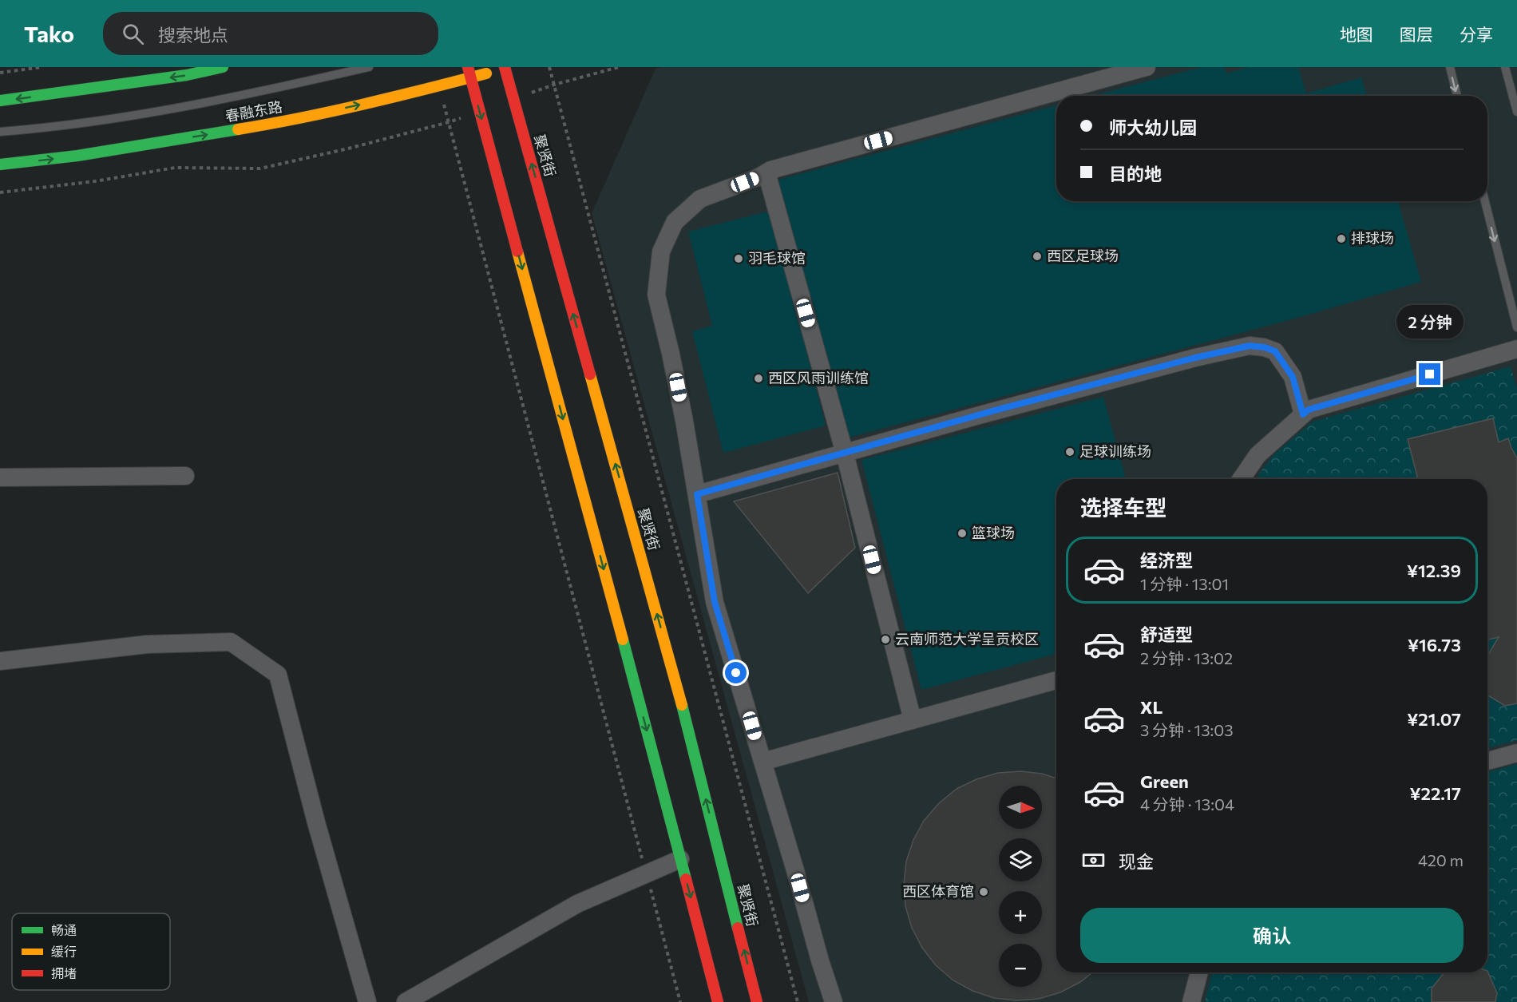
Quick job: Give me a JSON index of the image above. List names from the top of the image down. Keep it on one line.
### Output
{"streets":{"main road":["春融东路","聚贤街"]},"crossings":[["春融东路","聚贤街"]],"places":["排球场","西区足球场","羽毛球馆","西区风雨训练馆","足球训练场","篮球场","云南师范大学呈贡校区","西区体育馆"],"legend":["畅通","缓行","拥堵"],"north":"right","page":{"header":"Tako","search":"搜索地点","nav":["地图","图层","分享"],"banner":["师大幼儿园","目的地"],"bubble":"2 分钟","heading":"选择车型","list":[{"name":"经济型","note":"1 分钟 · 13:01","value":"¥12.39"},{"name":"舒适型","note":"2 分钟 · 13:02","value":"¥16.73"},{"name":"XL","note":"3 分钟 · 13:03","value":"¥21.07"},{"name":"Green","note":"4 分钟 · 13:04","value":"¥22.17"}],"map_buttons":["+","−"],"pay":["现金","420 m"],"buttons":"确认"}}
